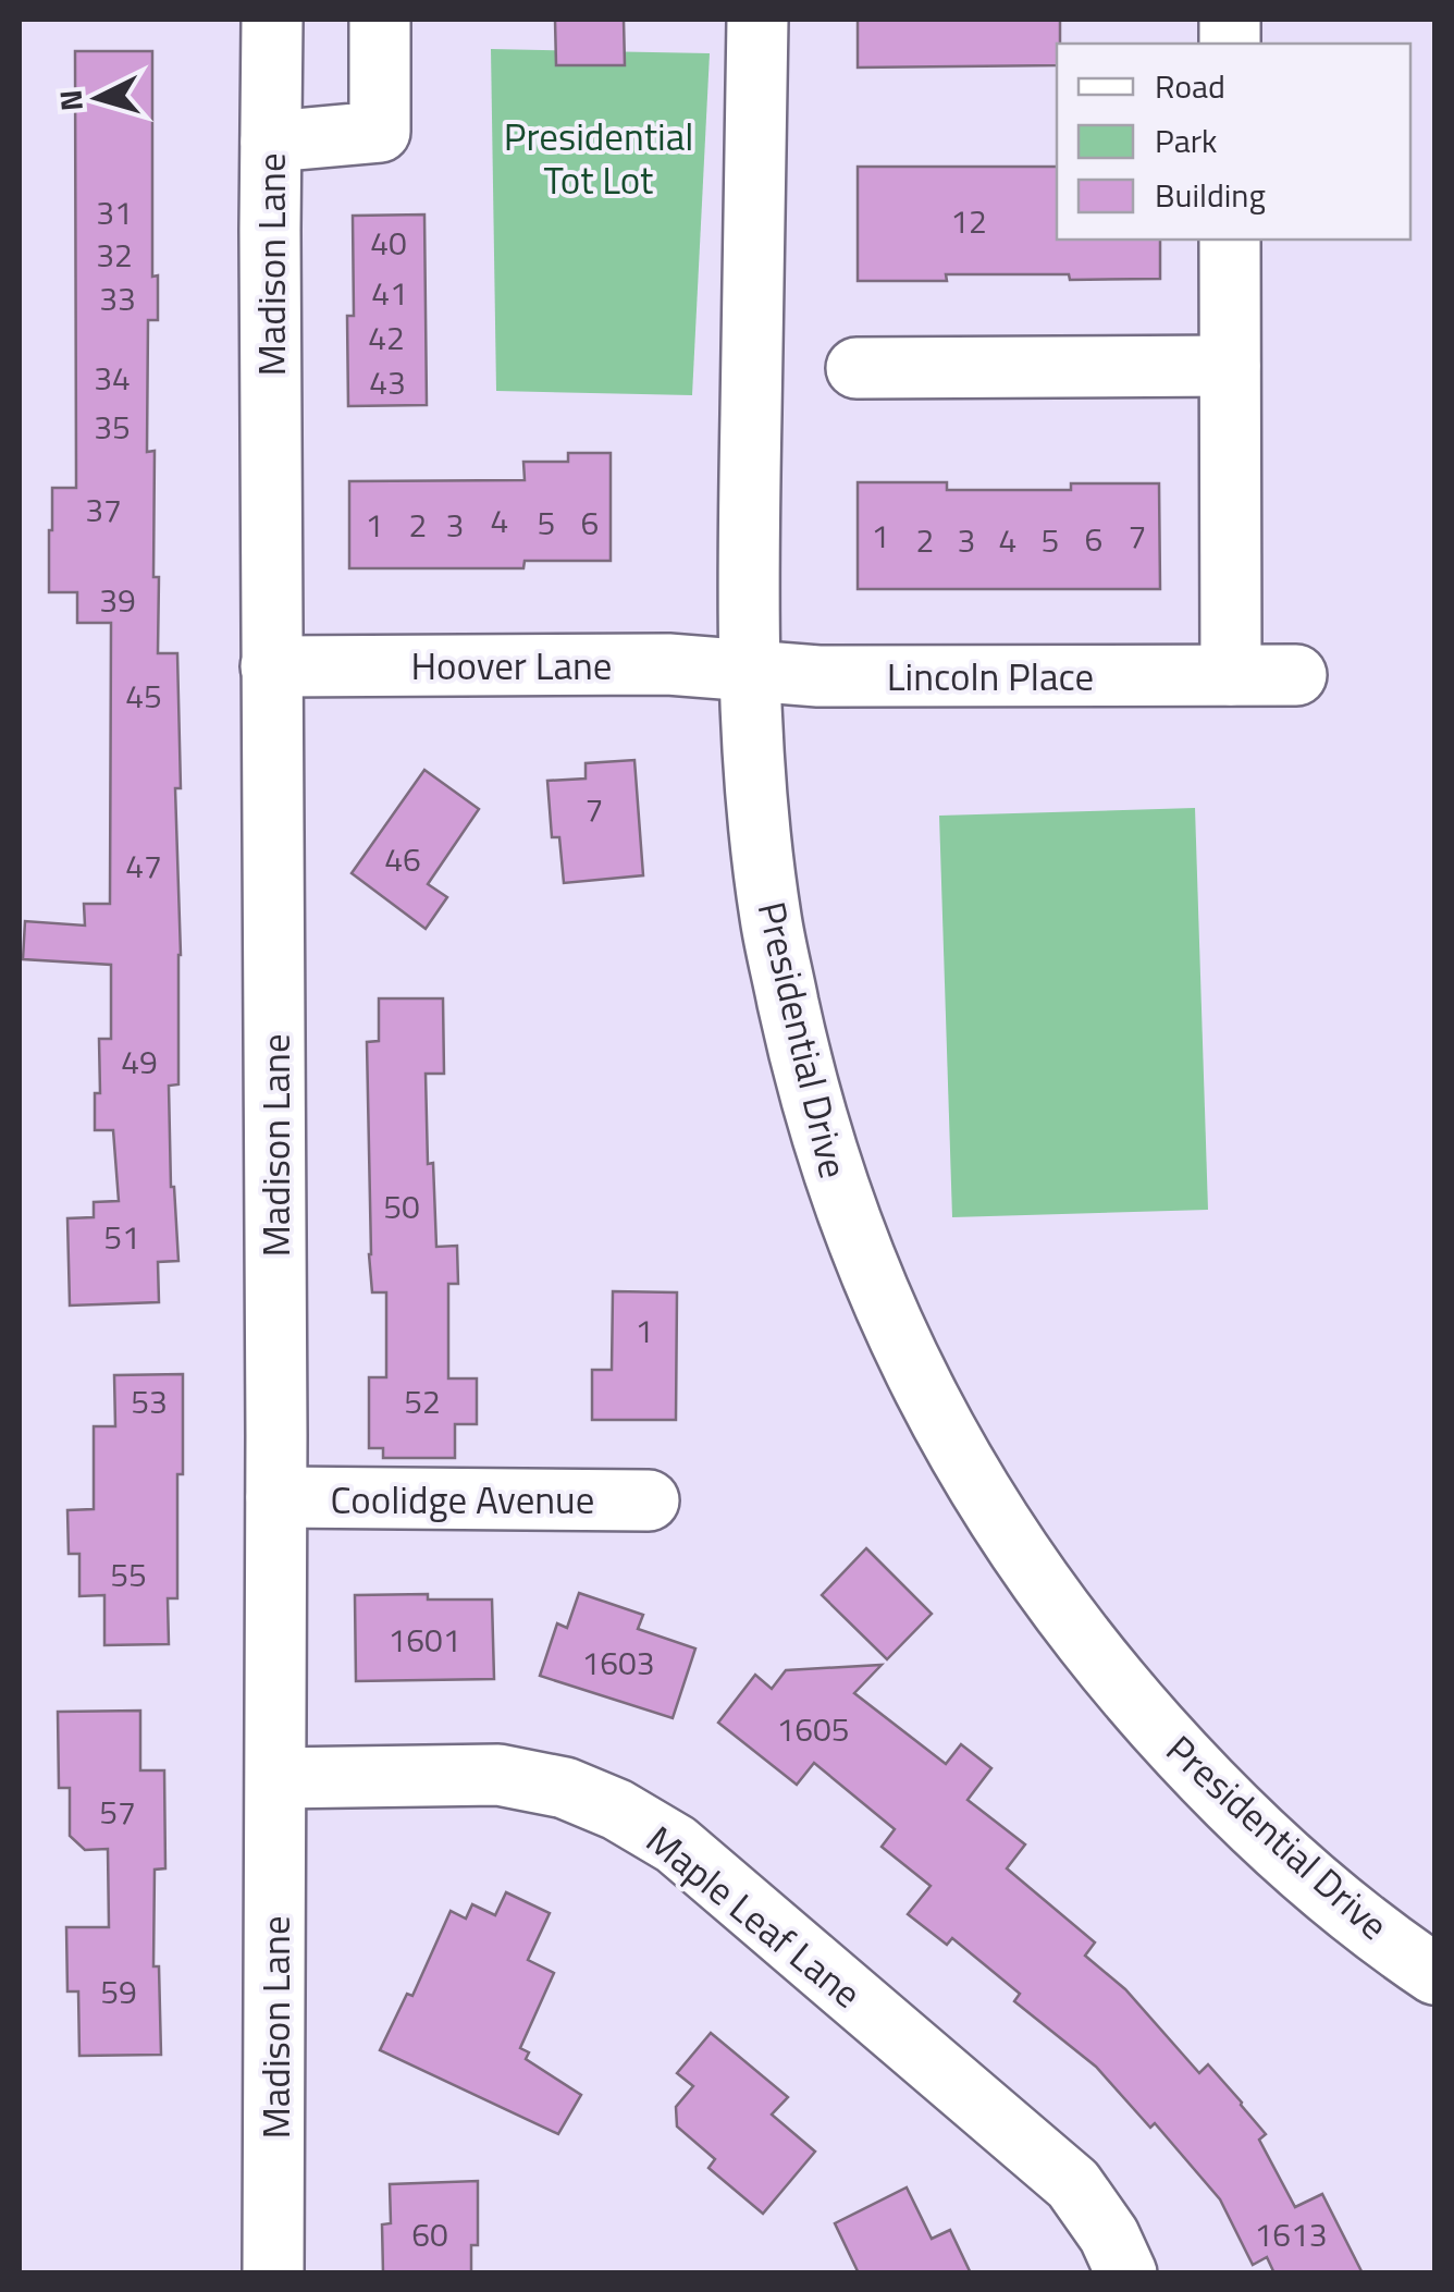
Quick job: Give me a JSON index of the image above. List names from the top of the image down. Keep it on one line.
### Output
{"streets":{"street":["Madison Lane","Hoover Lane","Lincoln Place","Presidential Drive","Coolidge Avenue","Maple Leaf Lane"]},"crossings":[["Madison Lane","Hoover Lane"],["Madison Lane","Coolidge Avenue"],["Madison Lane","Maple Leaf Lane"],["Hoover Lane","Lincoln Place"],["Hoover Lane","Presidential Drive"],["Lincoln Place","Presidential Drive"]],"parks":["Presidential Tot Lot"],"house_numbers":["31","12","40","32","41","33","42","34","43","35","37","4","5","6","1","2","3","1","7","6","2","3","4","5","39","45","7","46","47","49","50","51","1","53","52","55","1601","1603","1605","57","59","60","1613"],"legend":["Road","Park","Building"],"north":"left"}
